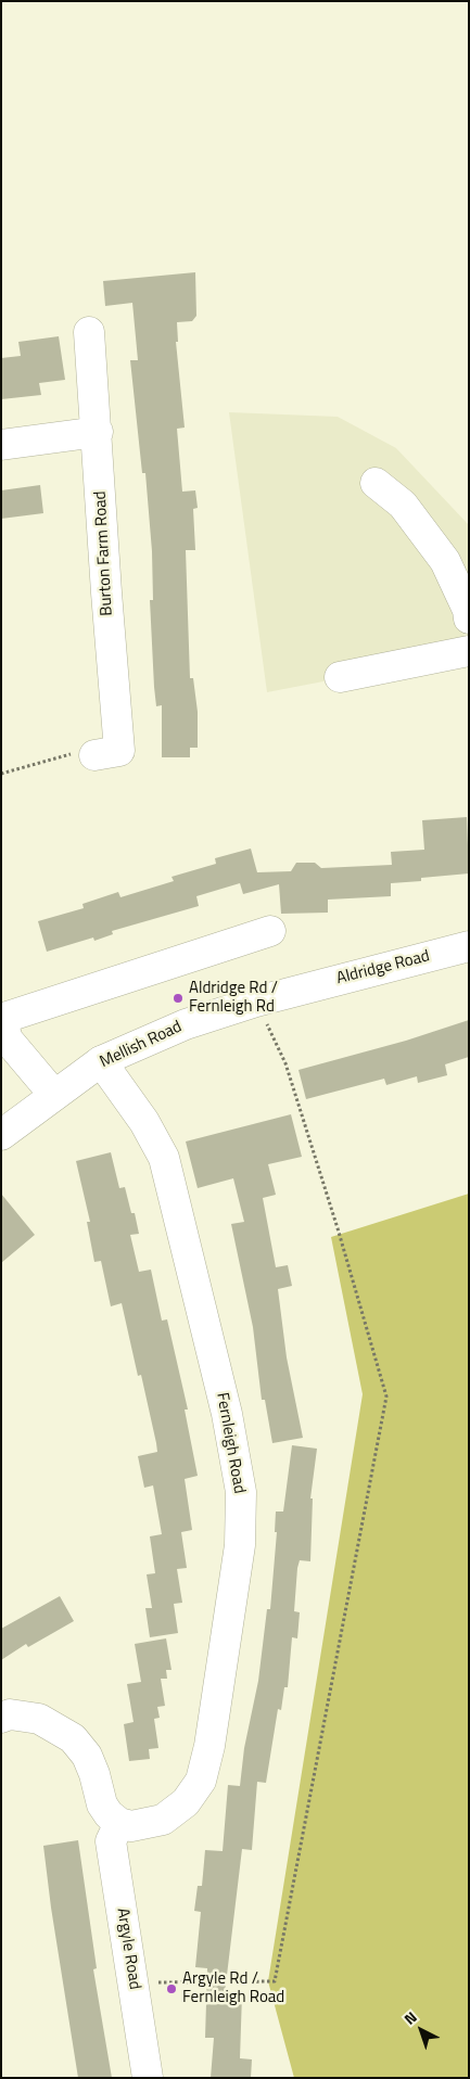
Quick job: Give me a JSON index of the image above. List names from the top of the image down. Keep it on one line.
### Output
{"streets":{"street":["Burton Farm Road","Aldridge Road","Mellish Road","Fernleigh Road","Argyle Road"]},"crossings":[["Aldridge Road","Mellish Road"],["Mellish Road","Fernleigh Road"],["Fernleigh Road","Argyle Road"]],"places":["Aldridge Rd / Fernleigh Rd","Argyle Rd / Fernleigh Road"],"north":"top left"}
